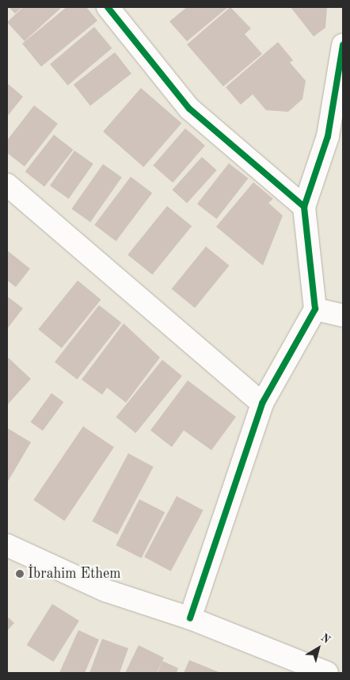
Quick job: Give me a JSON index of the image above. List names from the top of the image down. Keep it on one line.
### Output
{"places":["İbrahim Ethem"],"north":"top right"}
